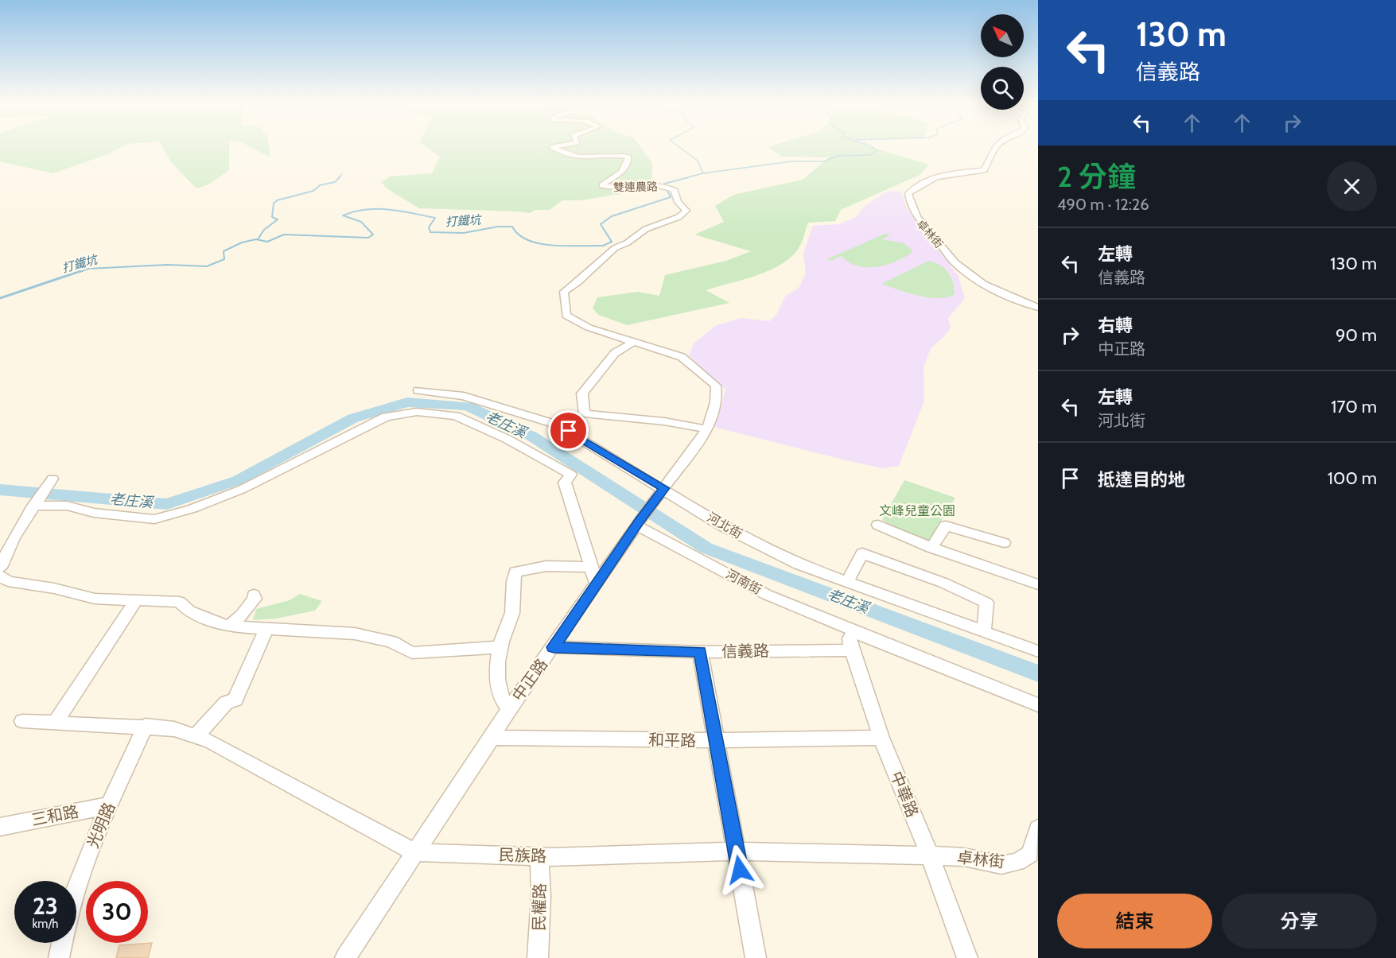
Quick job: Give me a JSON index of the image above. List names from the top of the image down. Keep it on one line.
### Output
{"streets":{"street":["雙連農路","卓林街","河北街","河南街","信義路","中正路","和平路","中華路","三和路","光明路","民族路","民權路"]},"crossings":[["雙連農路","中正路"],["卓林街","中華路"],["卓林街","民族路"],["河北街","中正路"],["河南街","中正路"],["河南街","中華路"],["信義路","中正路"],["信義路","中華路"],["中正路","和平路"],["中正路","民族路"],["和平路","中華路"],["中華路","民族路"],["三和路","光明路"],["光明路","民族路"],["民族路","民權路"]],"water":["打鐵坑","老庄溪"],"parks":["文峰兒童公園"],"north":"top left","page":{"turn":["130 m","信義路"],"heading":["2 分鐘","490 m · 12:26"],"list":[{"name":"左轉","note":"信義路","value":"130 m"},{"name":"右轉","note":"中正路","value":"90 m"},{"name":"左轉","note":"河北街","value":"170 m"},{"name":"抵達目的地","value":"100 m"}],"speed":"23 km/h","limit":"30","buttons":["結束","分享"]}}
